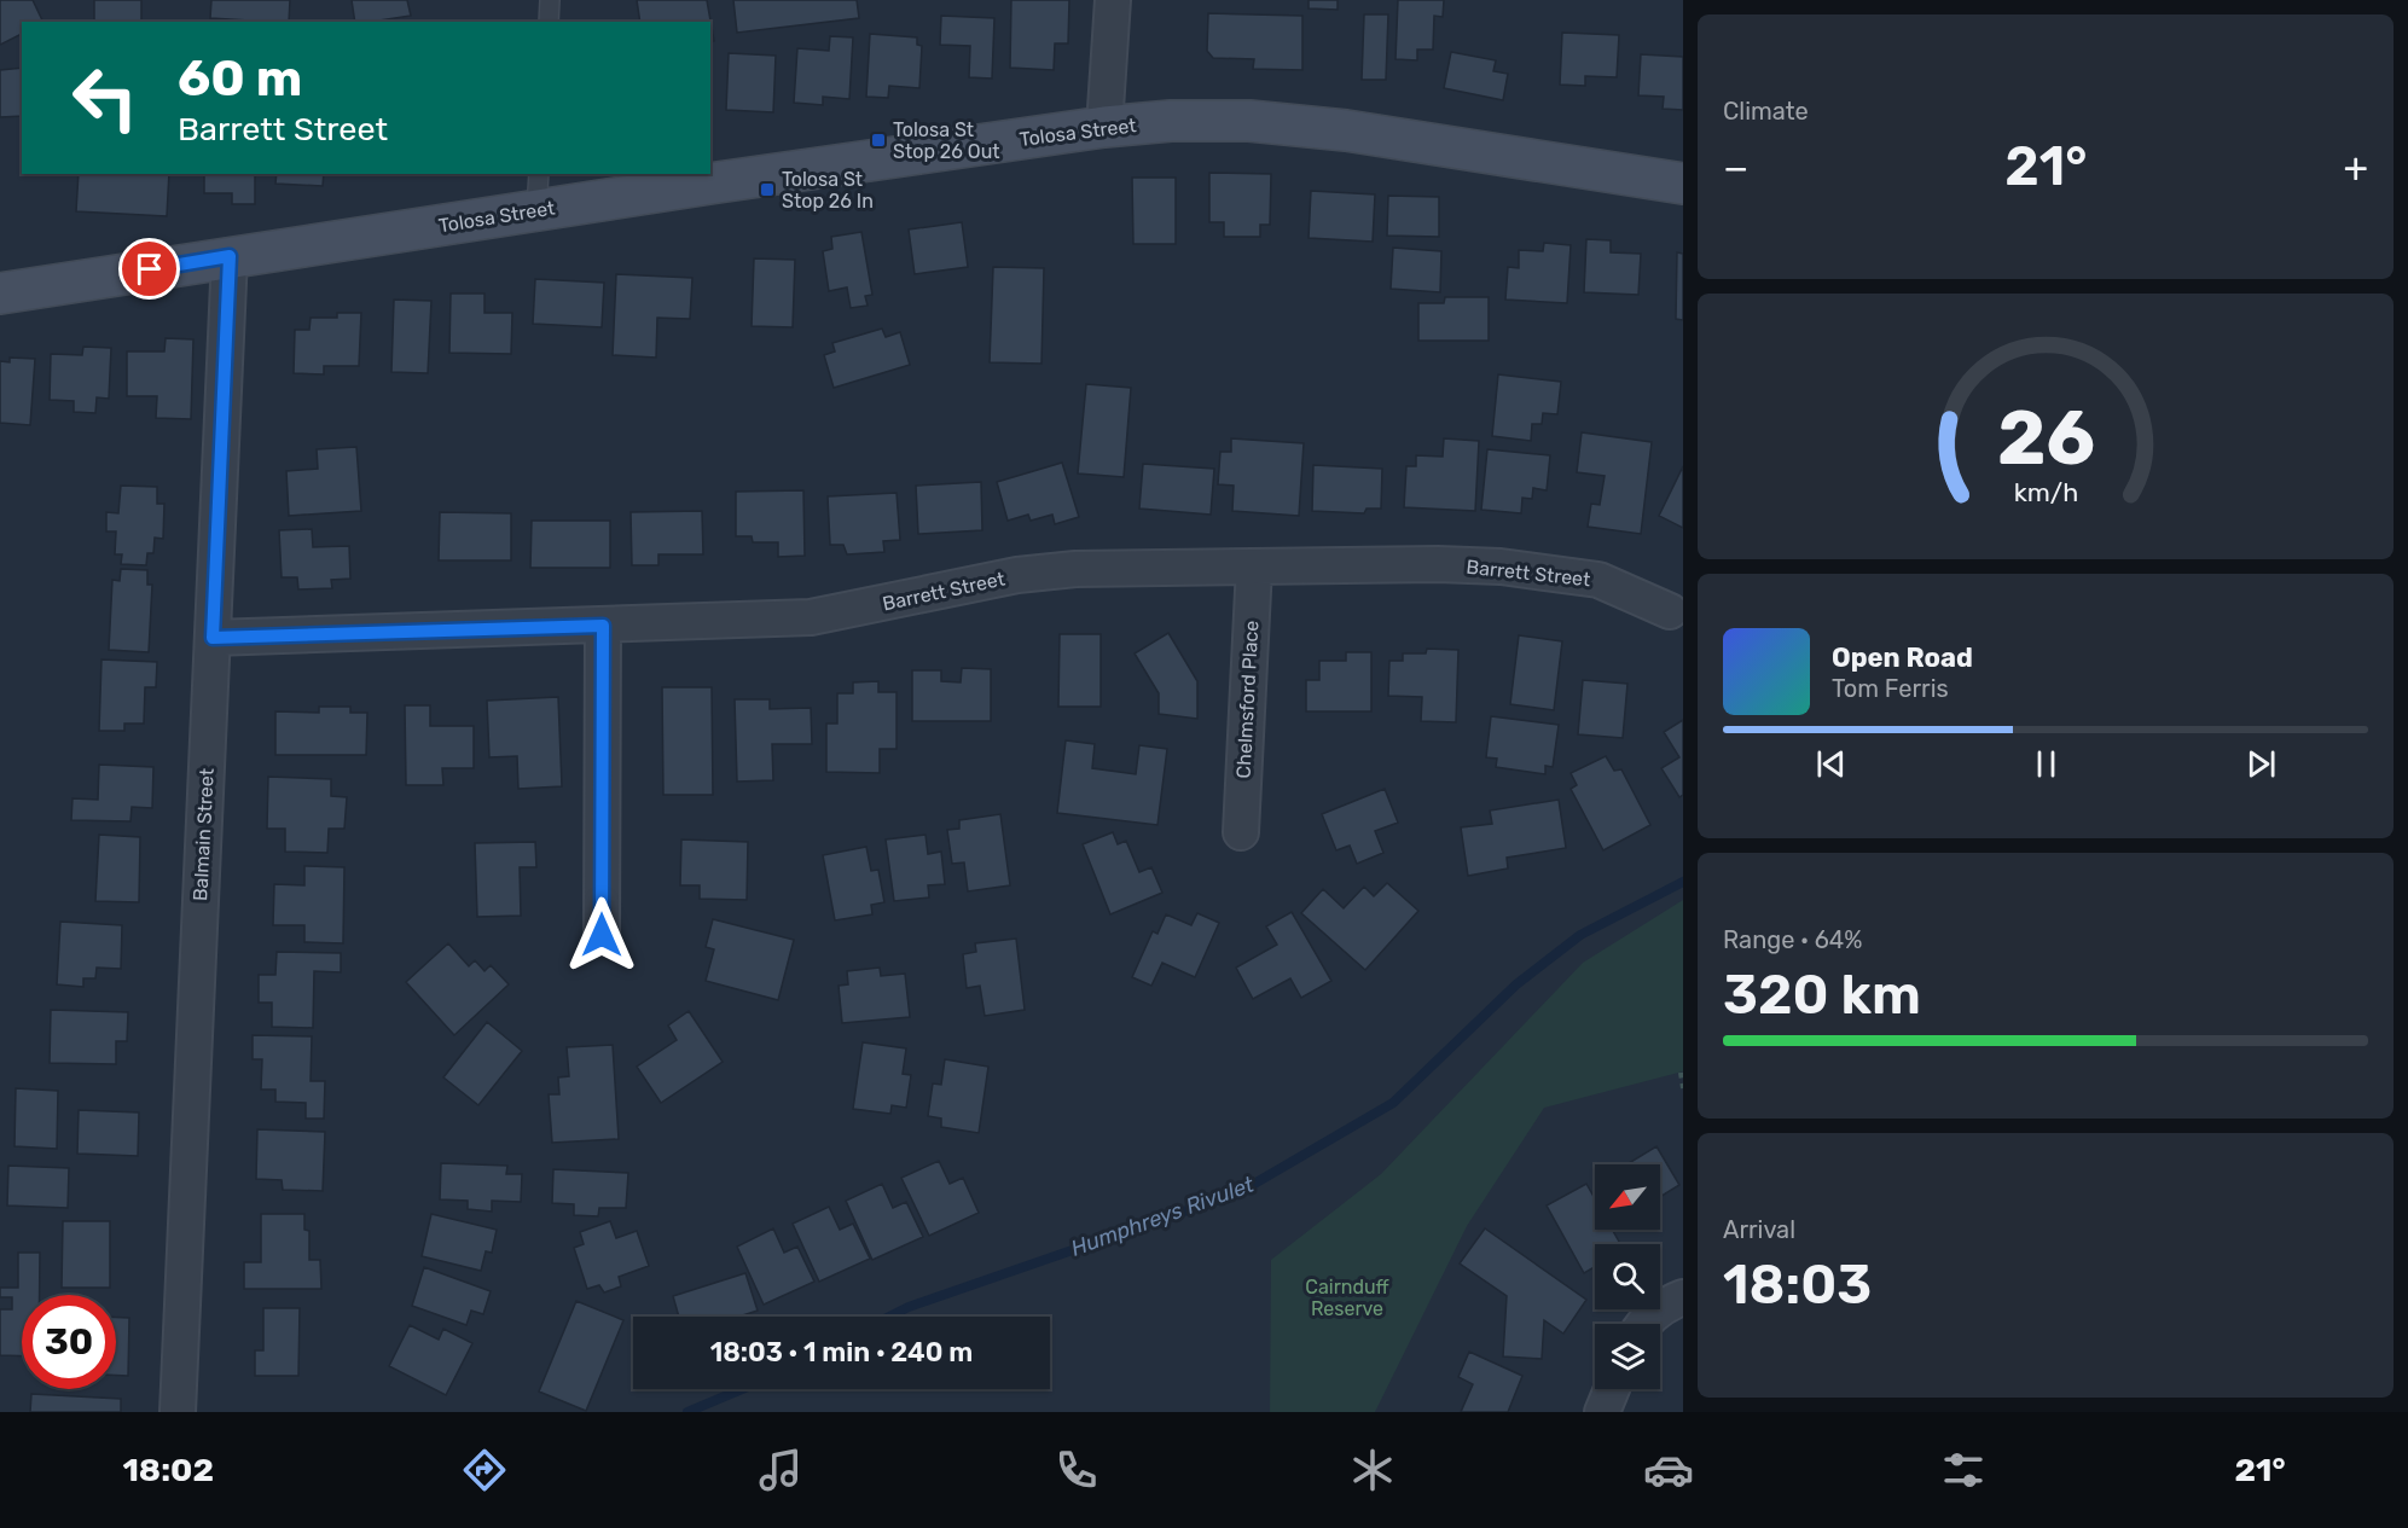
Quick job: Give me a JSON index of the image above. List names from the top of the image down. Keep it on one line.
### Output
{"streets":{"street":["Tolosa Street","Barrett Street","Chelmsford Place","Balmain Street"]},"crossings":[["Tolosa Street","Balmain Street"],["Barrett Street","Chelmsford Place"],["Barrett Street","Balmain Street"]],"water":["Humphreys Rivulet"],"parks":["Cairnduff Reserve"],"places":{"transit":["Tolosa St Stop 26 Out","Tolosa St Stop 26 In"]},"north":"bottom left","page":{"tile":["Climate",["Range · 64%","320 km"],["Arrival","18:03"]],"turn":["60 m","Barrett Street"],"heat":["−","21°","+"],"song":["Open Road","Tom Ferris"],"limit":"30","trip":"18:03 · 1 min · 240 m","tabs":["18:02","21°"],"gauge":["26","km/h"]}}
